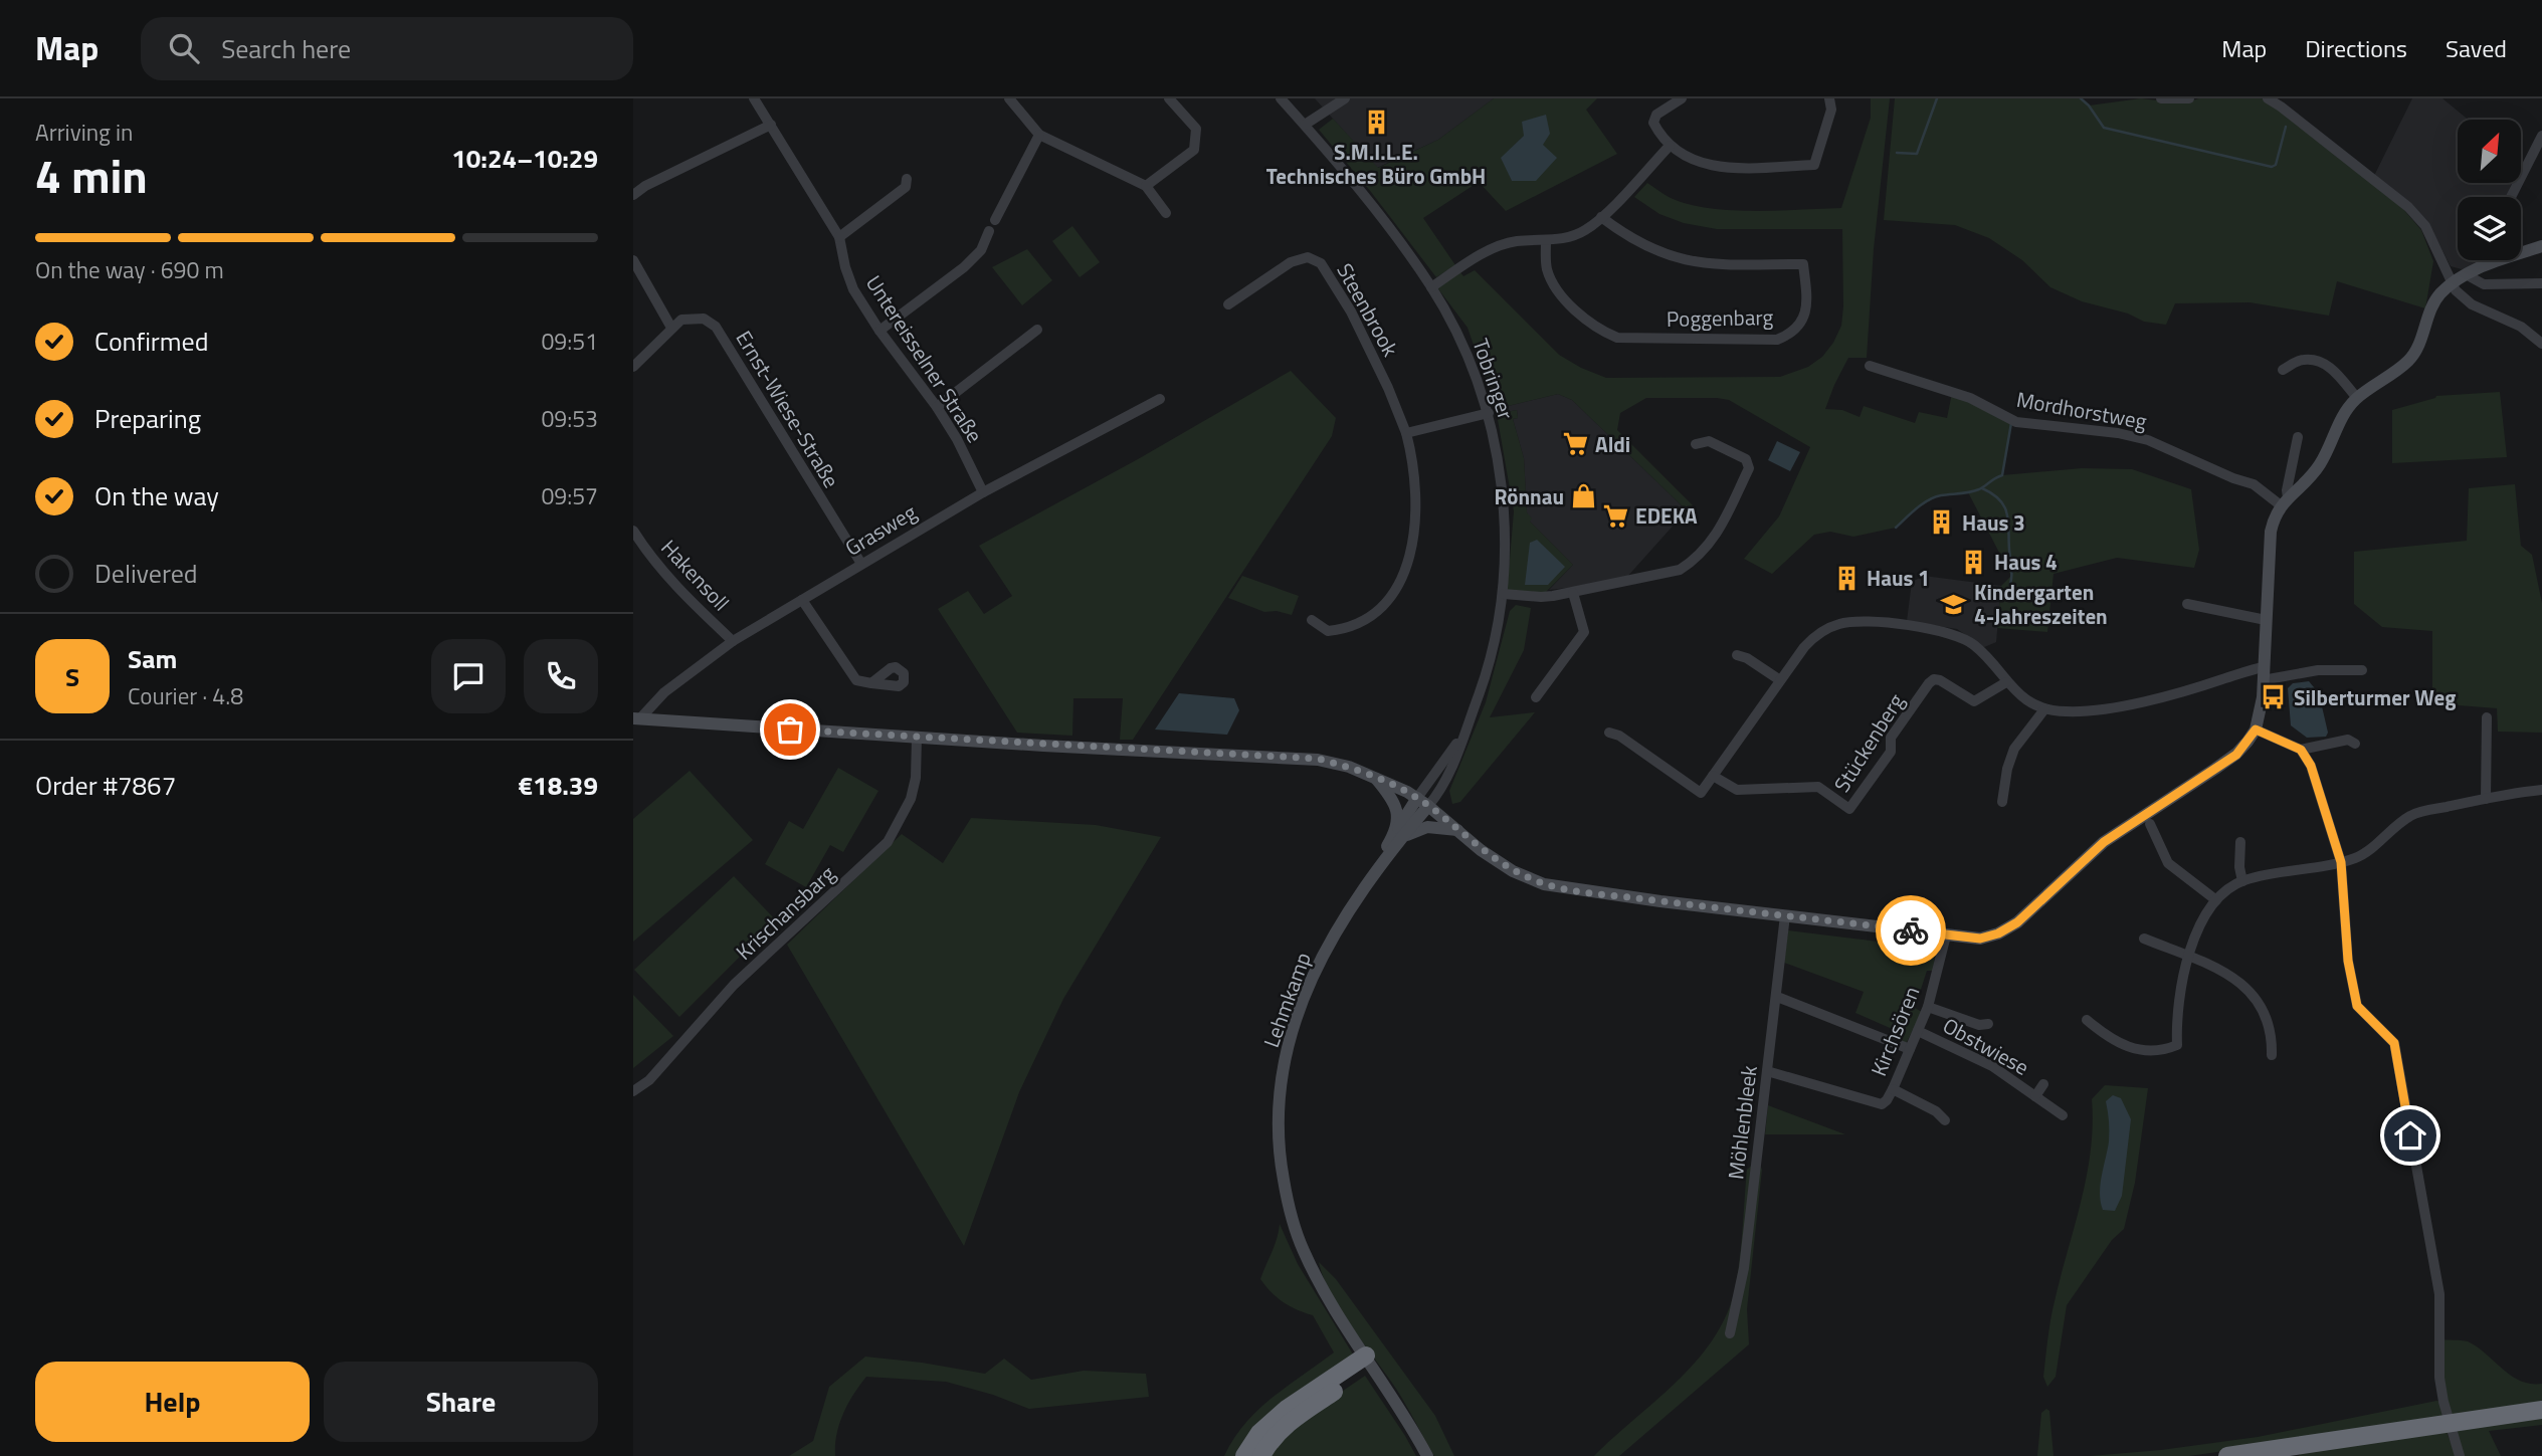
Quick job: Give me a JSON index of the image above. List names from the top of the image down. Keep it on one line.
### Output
{"streets":{"street":["Steenbrook","Poggenbarg","Untereisselner Straße","Tobringer","Ernst-Wiese-Straße","Mordhorstweg","Grasweg","Hakensoll","Stückenberg","Krischansbarg","Lehmkamp","Kirchsören","Obstwiese","Möhlenbleek"]},"crossings":[["Untereisselner Straße","Grasweg"],["Ernst-Wiese-Straße","Grasweg"],["Grasweg","Hakensoll"],["Kirchsören","Obstwiese"],["Kirchsören","Möhlenbleek"]],"places":{"building":["S.M.I.L.E. Technisches Büro GmbH","Haus 3","Haus 4","Haus 1"],"supermarket":["Aldi","EDEKA"],"shop":["Rönnau"],"school or university":["Kindergarten 4-Jahreszeiten"],"bus stop":["Silberturmer Weg"]},"north":"top right","page":{"header":"Map","search":"Search here","nav":["Map","Directions","Saved"],"heading":["4 min","Arriving in","10:24–10:29"],"panel":["Sam","Courier · 4.8","Order #7867","€18.39"],"bar":"On the way · 690 m","list":[["Confirmed","09:51"],["Preparing","09:53"],["On the way","09:57"],"Delivered"],"round":"S","buttons":["Help","Share"]}}
